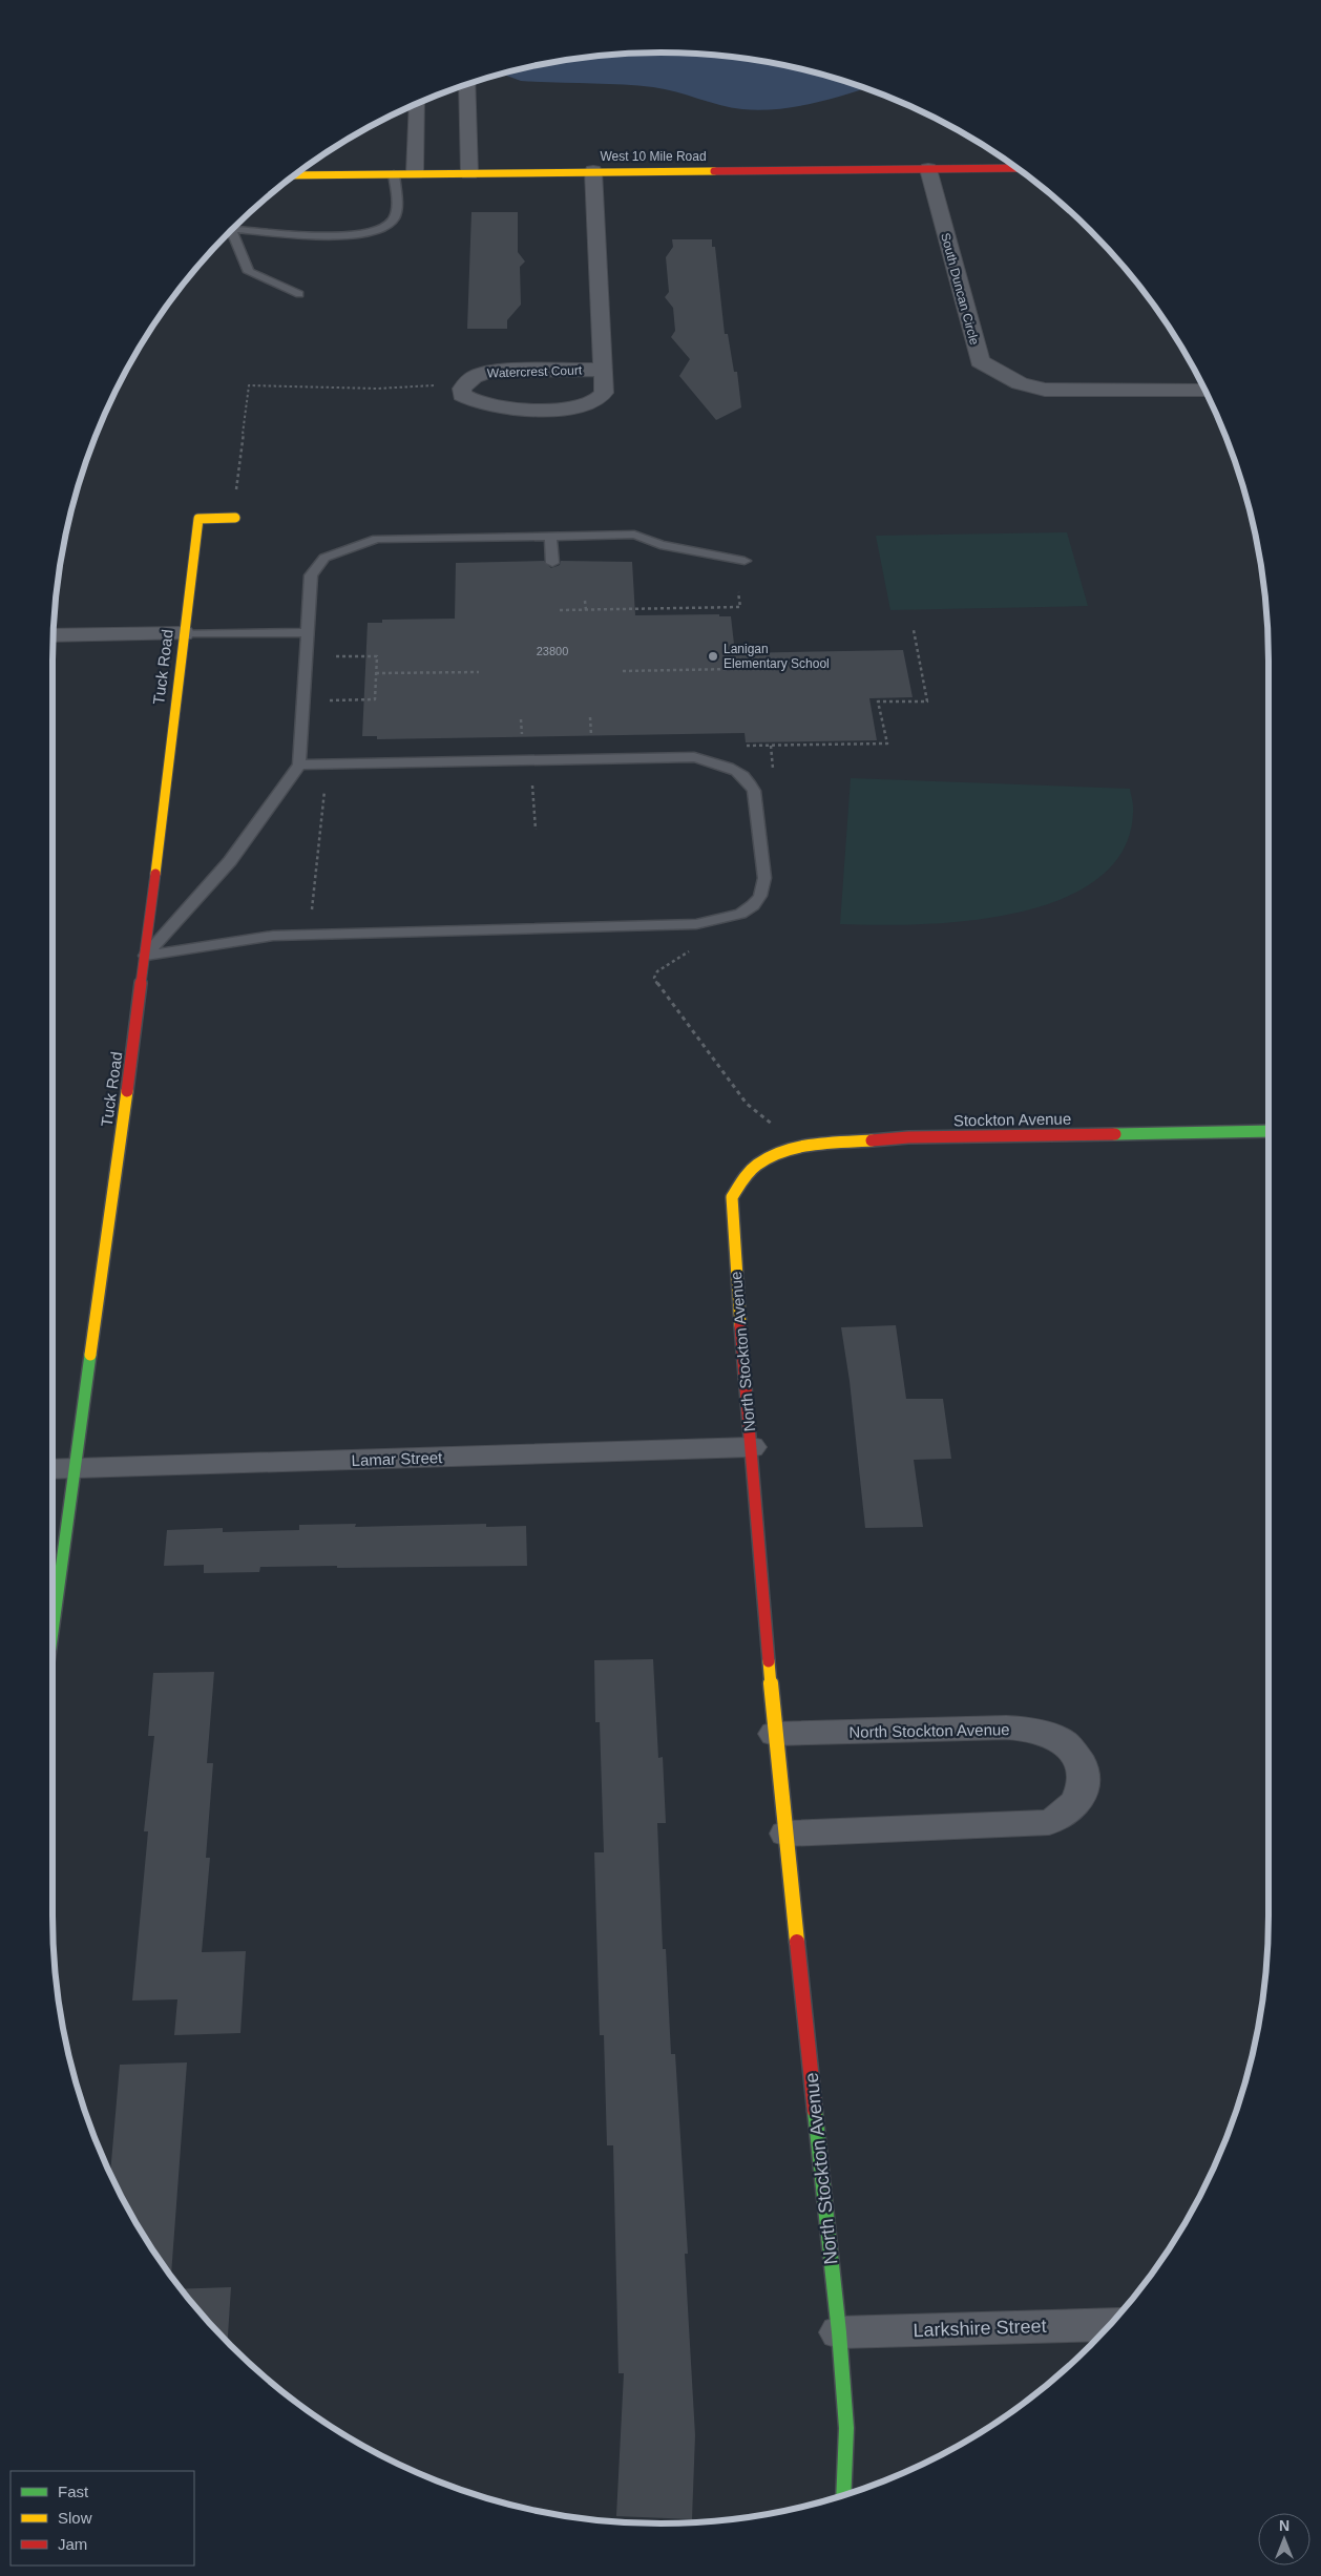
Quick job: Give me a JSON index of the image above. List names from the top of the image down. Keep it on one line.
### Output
{"streets":{"street":["West 10 Mile Road","South Duncan Circle","Watercrest Court","Tuck Road","Stockton Avenue","North Stockton Avenue","Lamar Street","Larkshire Street"]},"crossings":[["West 10 Mile Road","South Duncan Circle"],["West 10 Mile Road","Watercrest Court"],["Tuck Road","Lamar Street"],["Stockton Avenue","North Stockton Avenue"],["North Stockton Avenue","Lamar Street"],["North Stockton Avenue","Larkshire Street"]],"places":["Lanigan Elementary School"],"house_numbers":["23800"],"legend":["Fast","Slow","Jam"],"north":"top"}
